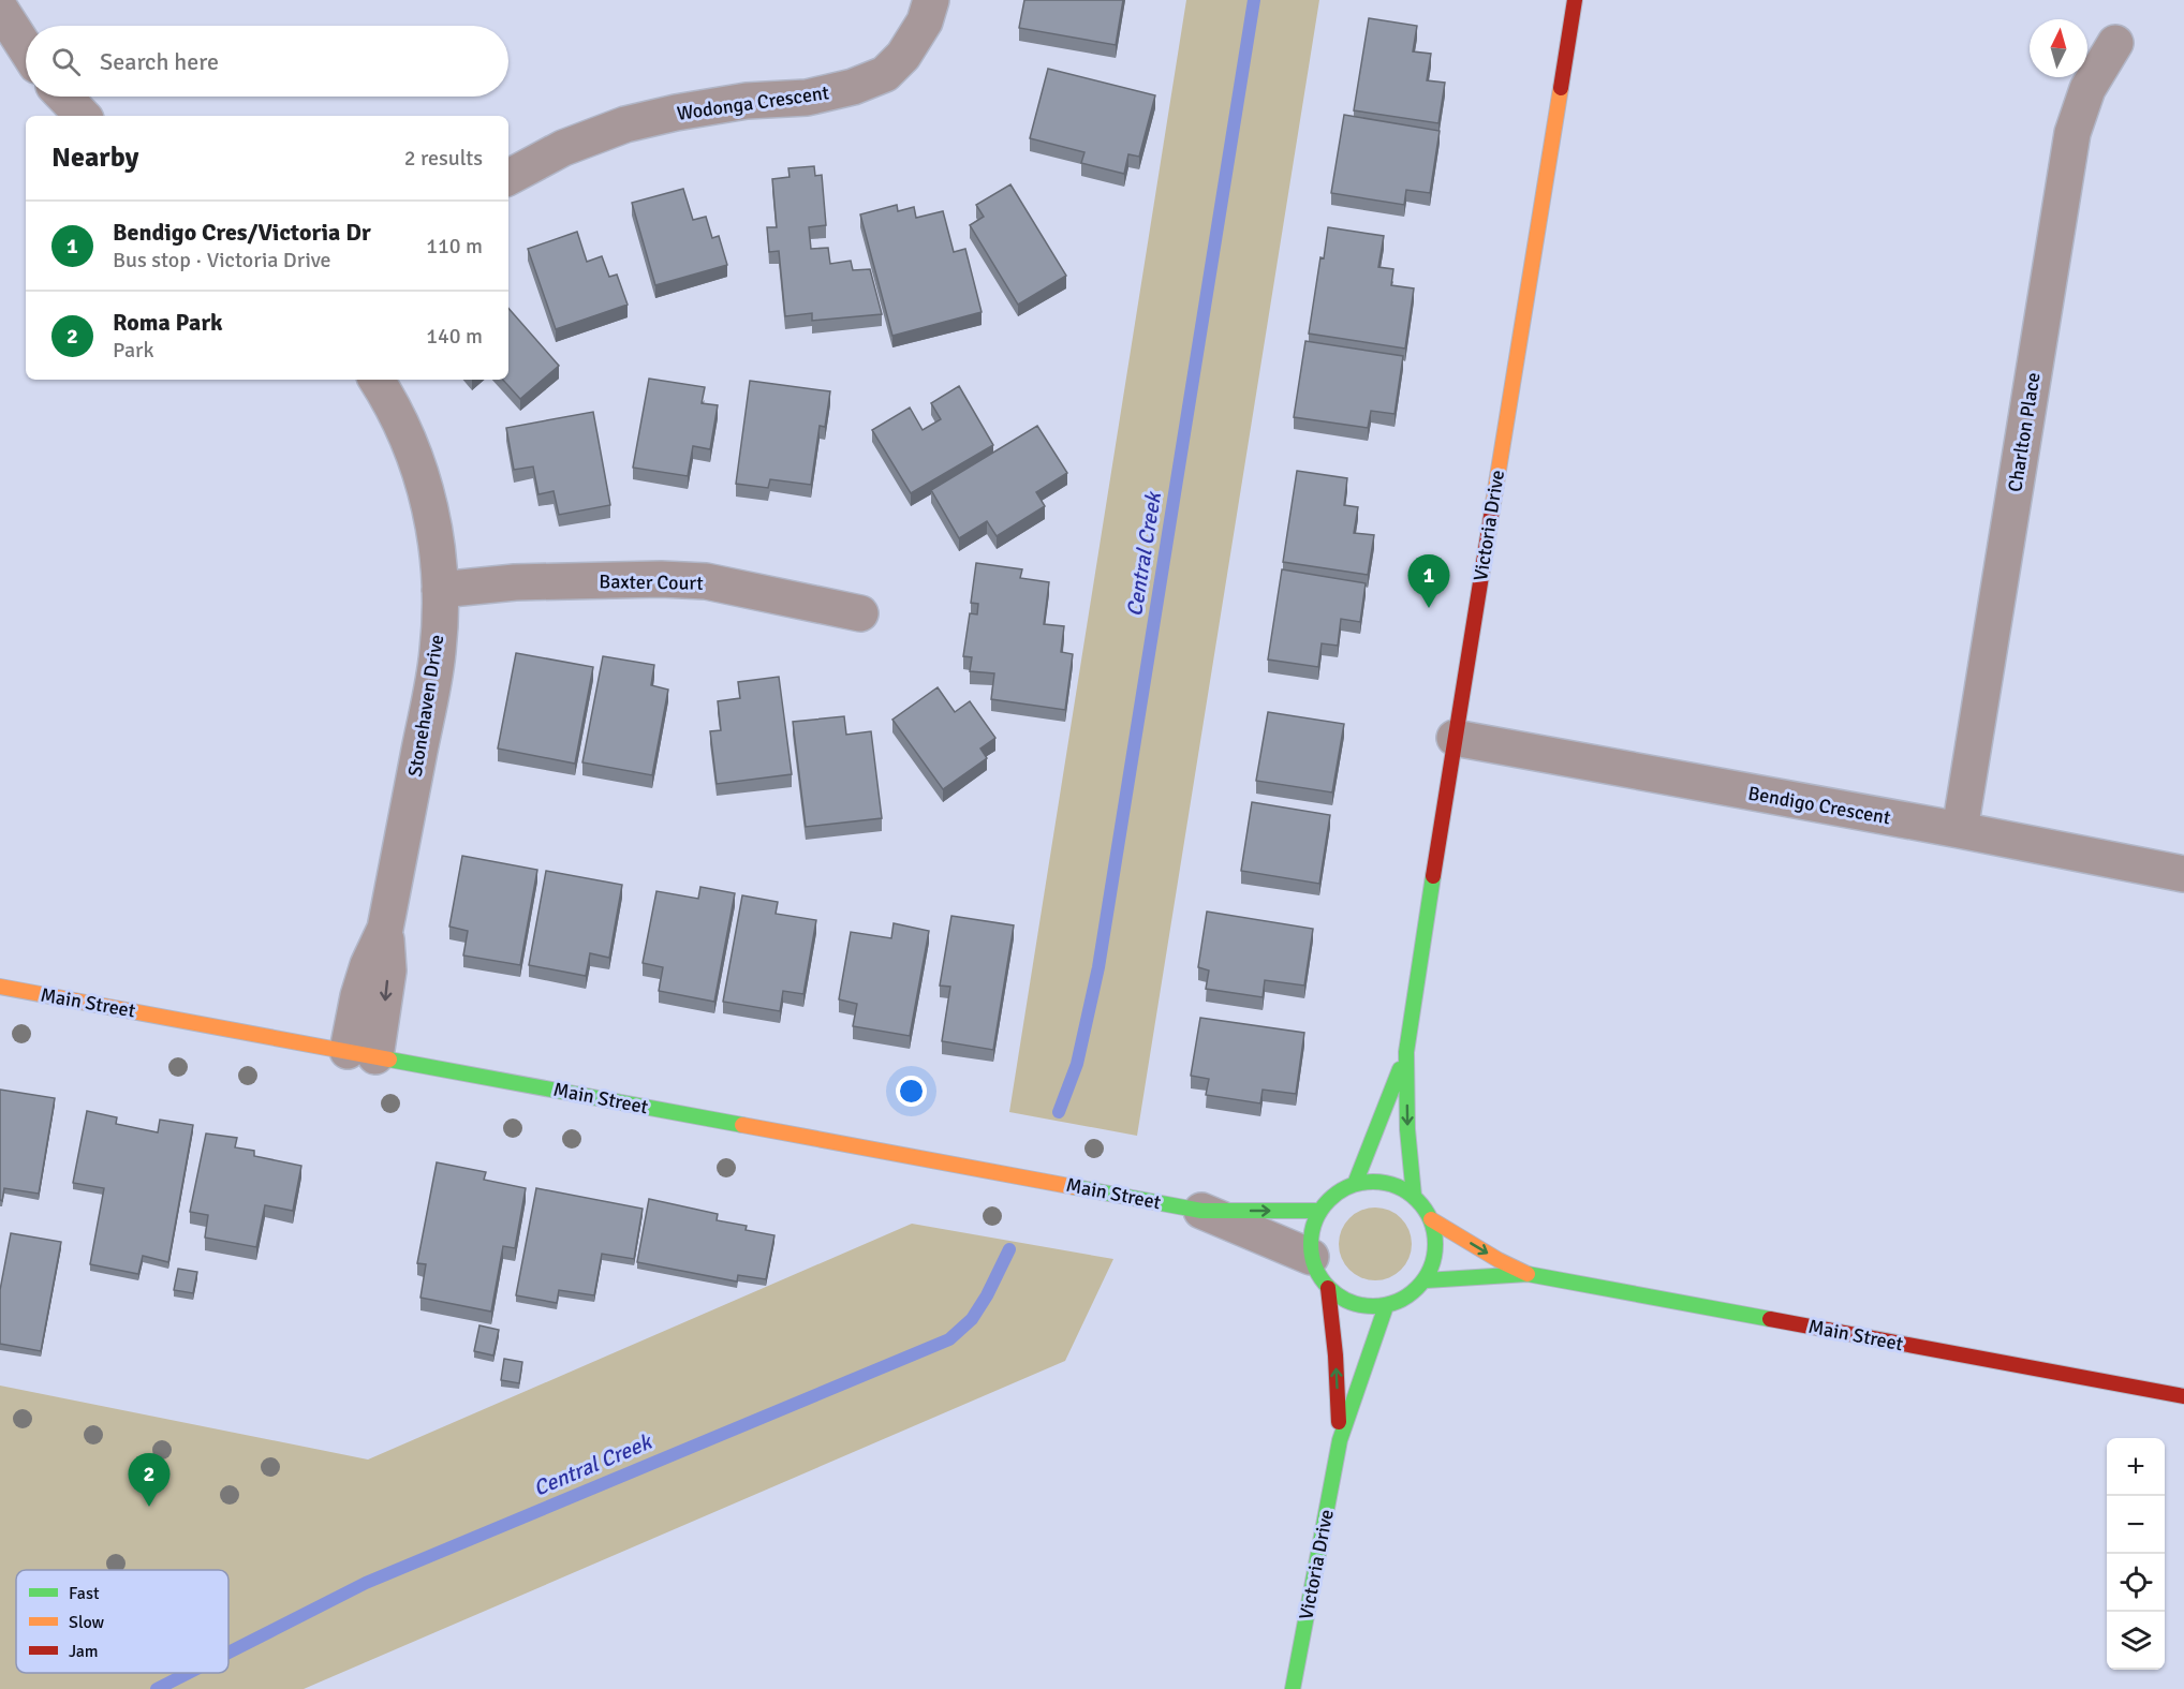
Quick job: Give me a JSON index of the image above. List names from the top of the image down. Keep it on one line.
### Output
{"streets":{"street":["Wodonga Crescent","Charlton Place","Victoria Drive","Baxter Court","Stonehaven Drive","Bendigo Crescent","Main Street"]},"crossings":[["Charlton Place","Bendigo Crescent"],["Victoria Drive","Bendigo Crescent"],["Victoria Drive","Main Street"],["Baxter Court","Stonehaven Drive"],["Stonehaven Drive","Main Street"]],"water":["Central Creek"],"legend":["Fast","Slow","Jam"],"north":"top","page":{"search":"Search here","heading":["Nearby","2 results"],"list":[{"mark":"1","name":"Bendigo Cres/Victoria Dr","note":"Bus stop · Victoria Drive","value":"110 m"},{"mark":"2","name":"Roma Park","note":"Park","value":"140 m"}],"pins":["1","2"],"map_buttons":["+","−"]}}
